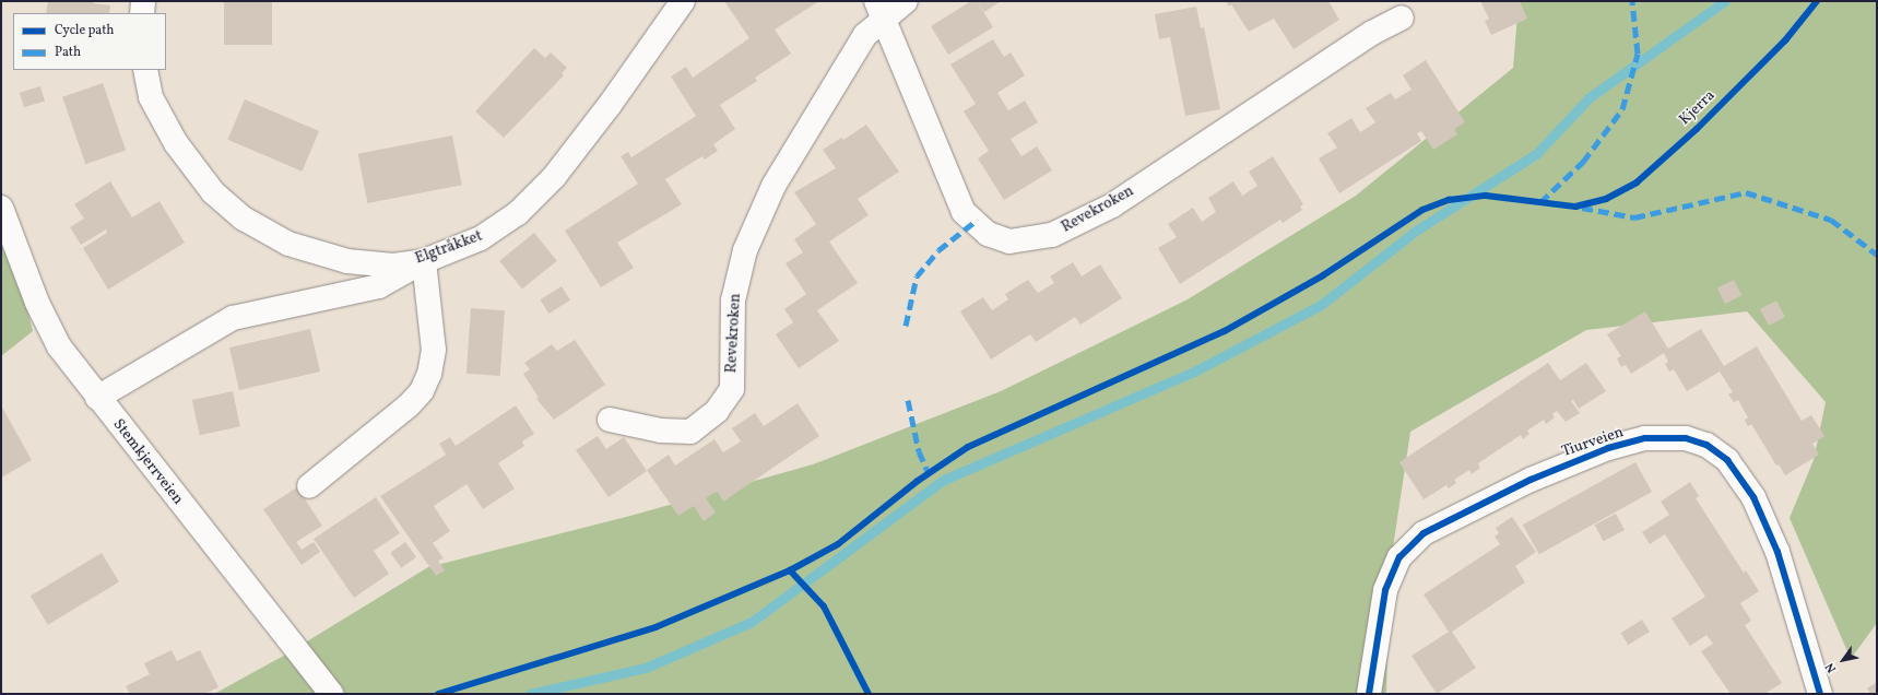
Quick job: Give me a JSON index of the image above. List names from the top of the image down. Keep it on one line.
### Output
{"streets":{"street":["Revekroken","Elgtråkket","Tiurveien","Stemkjerrveien"],"cycle path":["Kjerra"]},"legend":["Cycle path","Path"],"north":"bottom left"}
